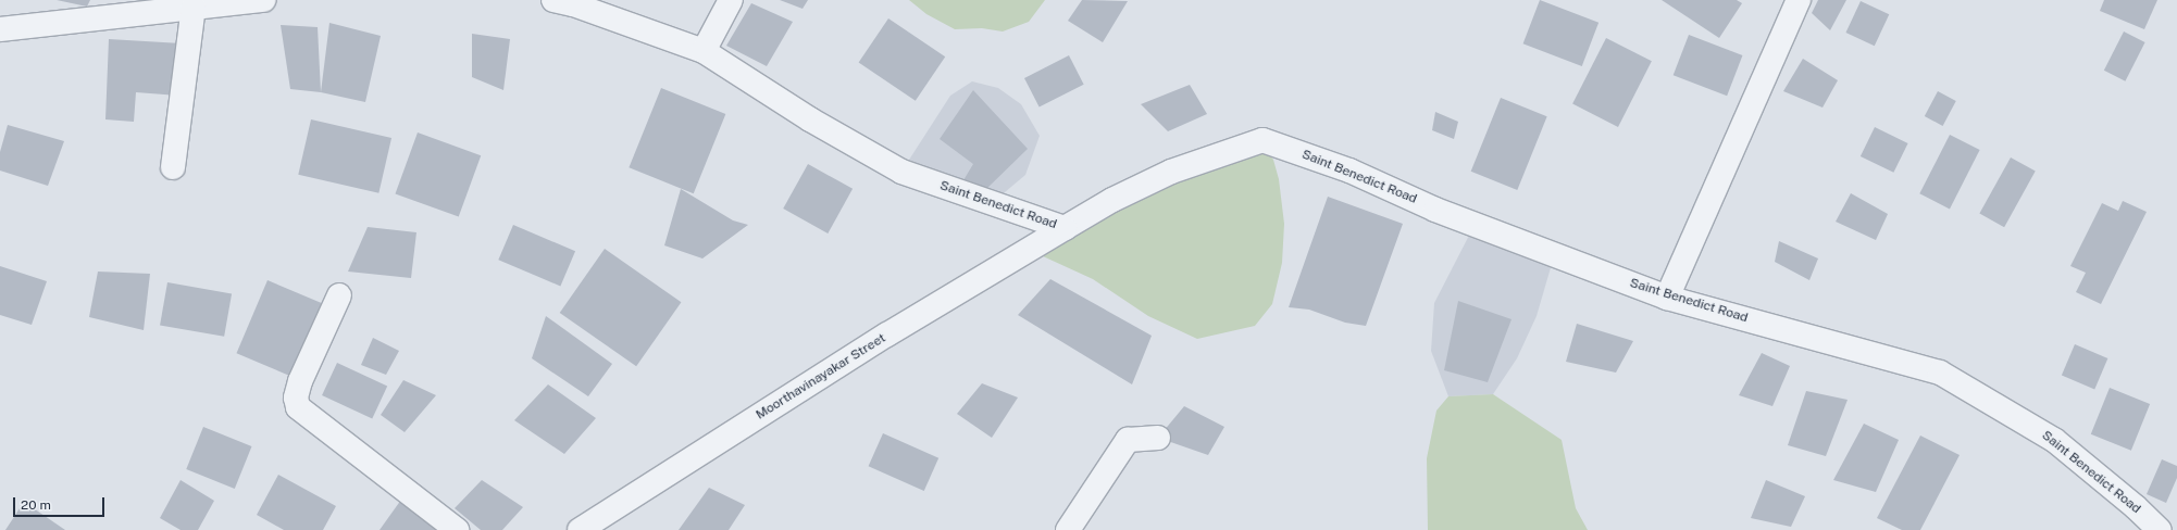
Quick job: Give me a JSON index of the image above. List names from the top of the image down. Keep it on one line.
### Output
{"streets":{"street":["Saint Benedict Road","Moorthavinayakar Street"]},"crossings":[["Saint Benedict Road","Moorthavinayakar Street"]],"scale_bar":"20 m"}
